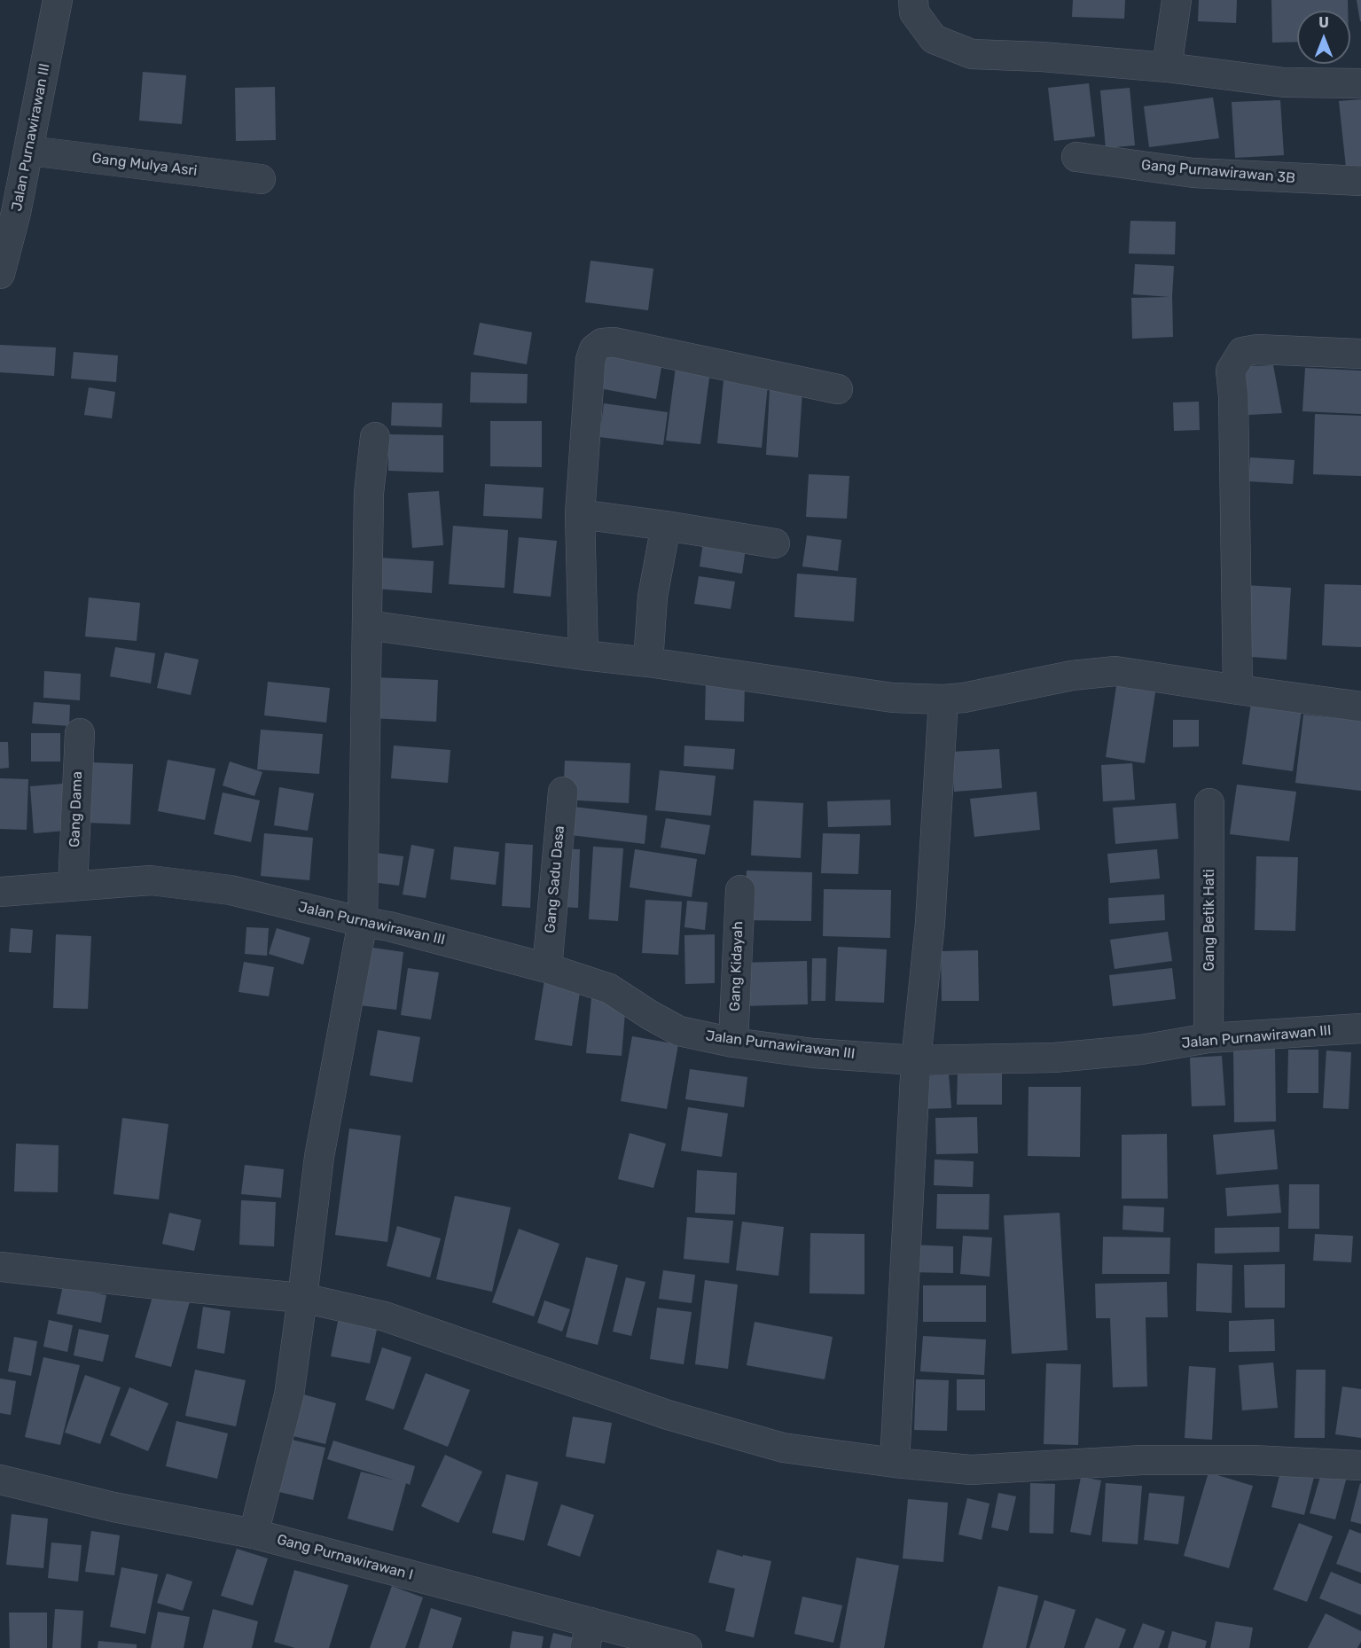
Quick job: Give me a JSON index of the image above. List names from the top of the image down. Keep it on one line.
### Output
{"streets":{"street":["Jalan Purnawirawan III","Gang Mulya Asri","Gang Purnawirawan 3B","Gang Dama","Gang Sadu Dasa","Gang Betik Hati","Gang Kidayah","Gang Purnawirawan I"]},"crossings":[["Jalan Purnawirawan III","Gang Mulya Asri"],["Jalan Purnawirawan III","Gang Dama"],["Jalan Purnawirawan III","Gang Sadu Dasa"],["Jalan Purnawirawan III","Gang Betik Hati"],["Jalan Purnawirawan III","Gang Kidayah"]],"north":"top"}
